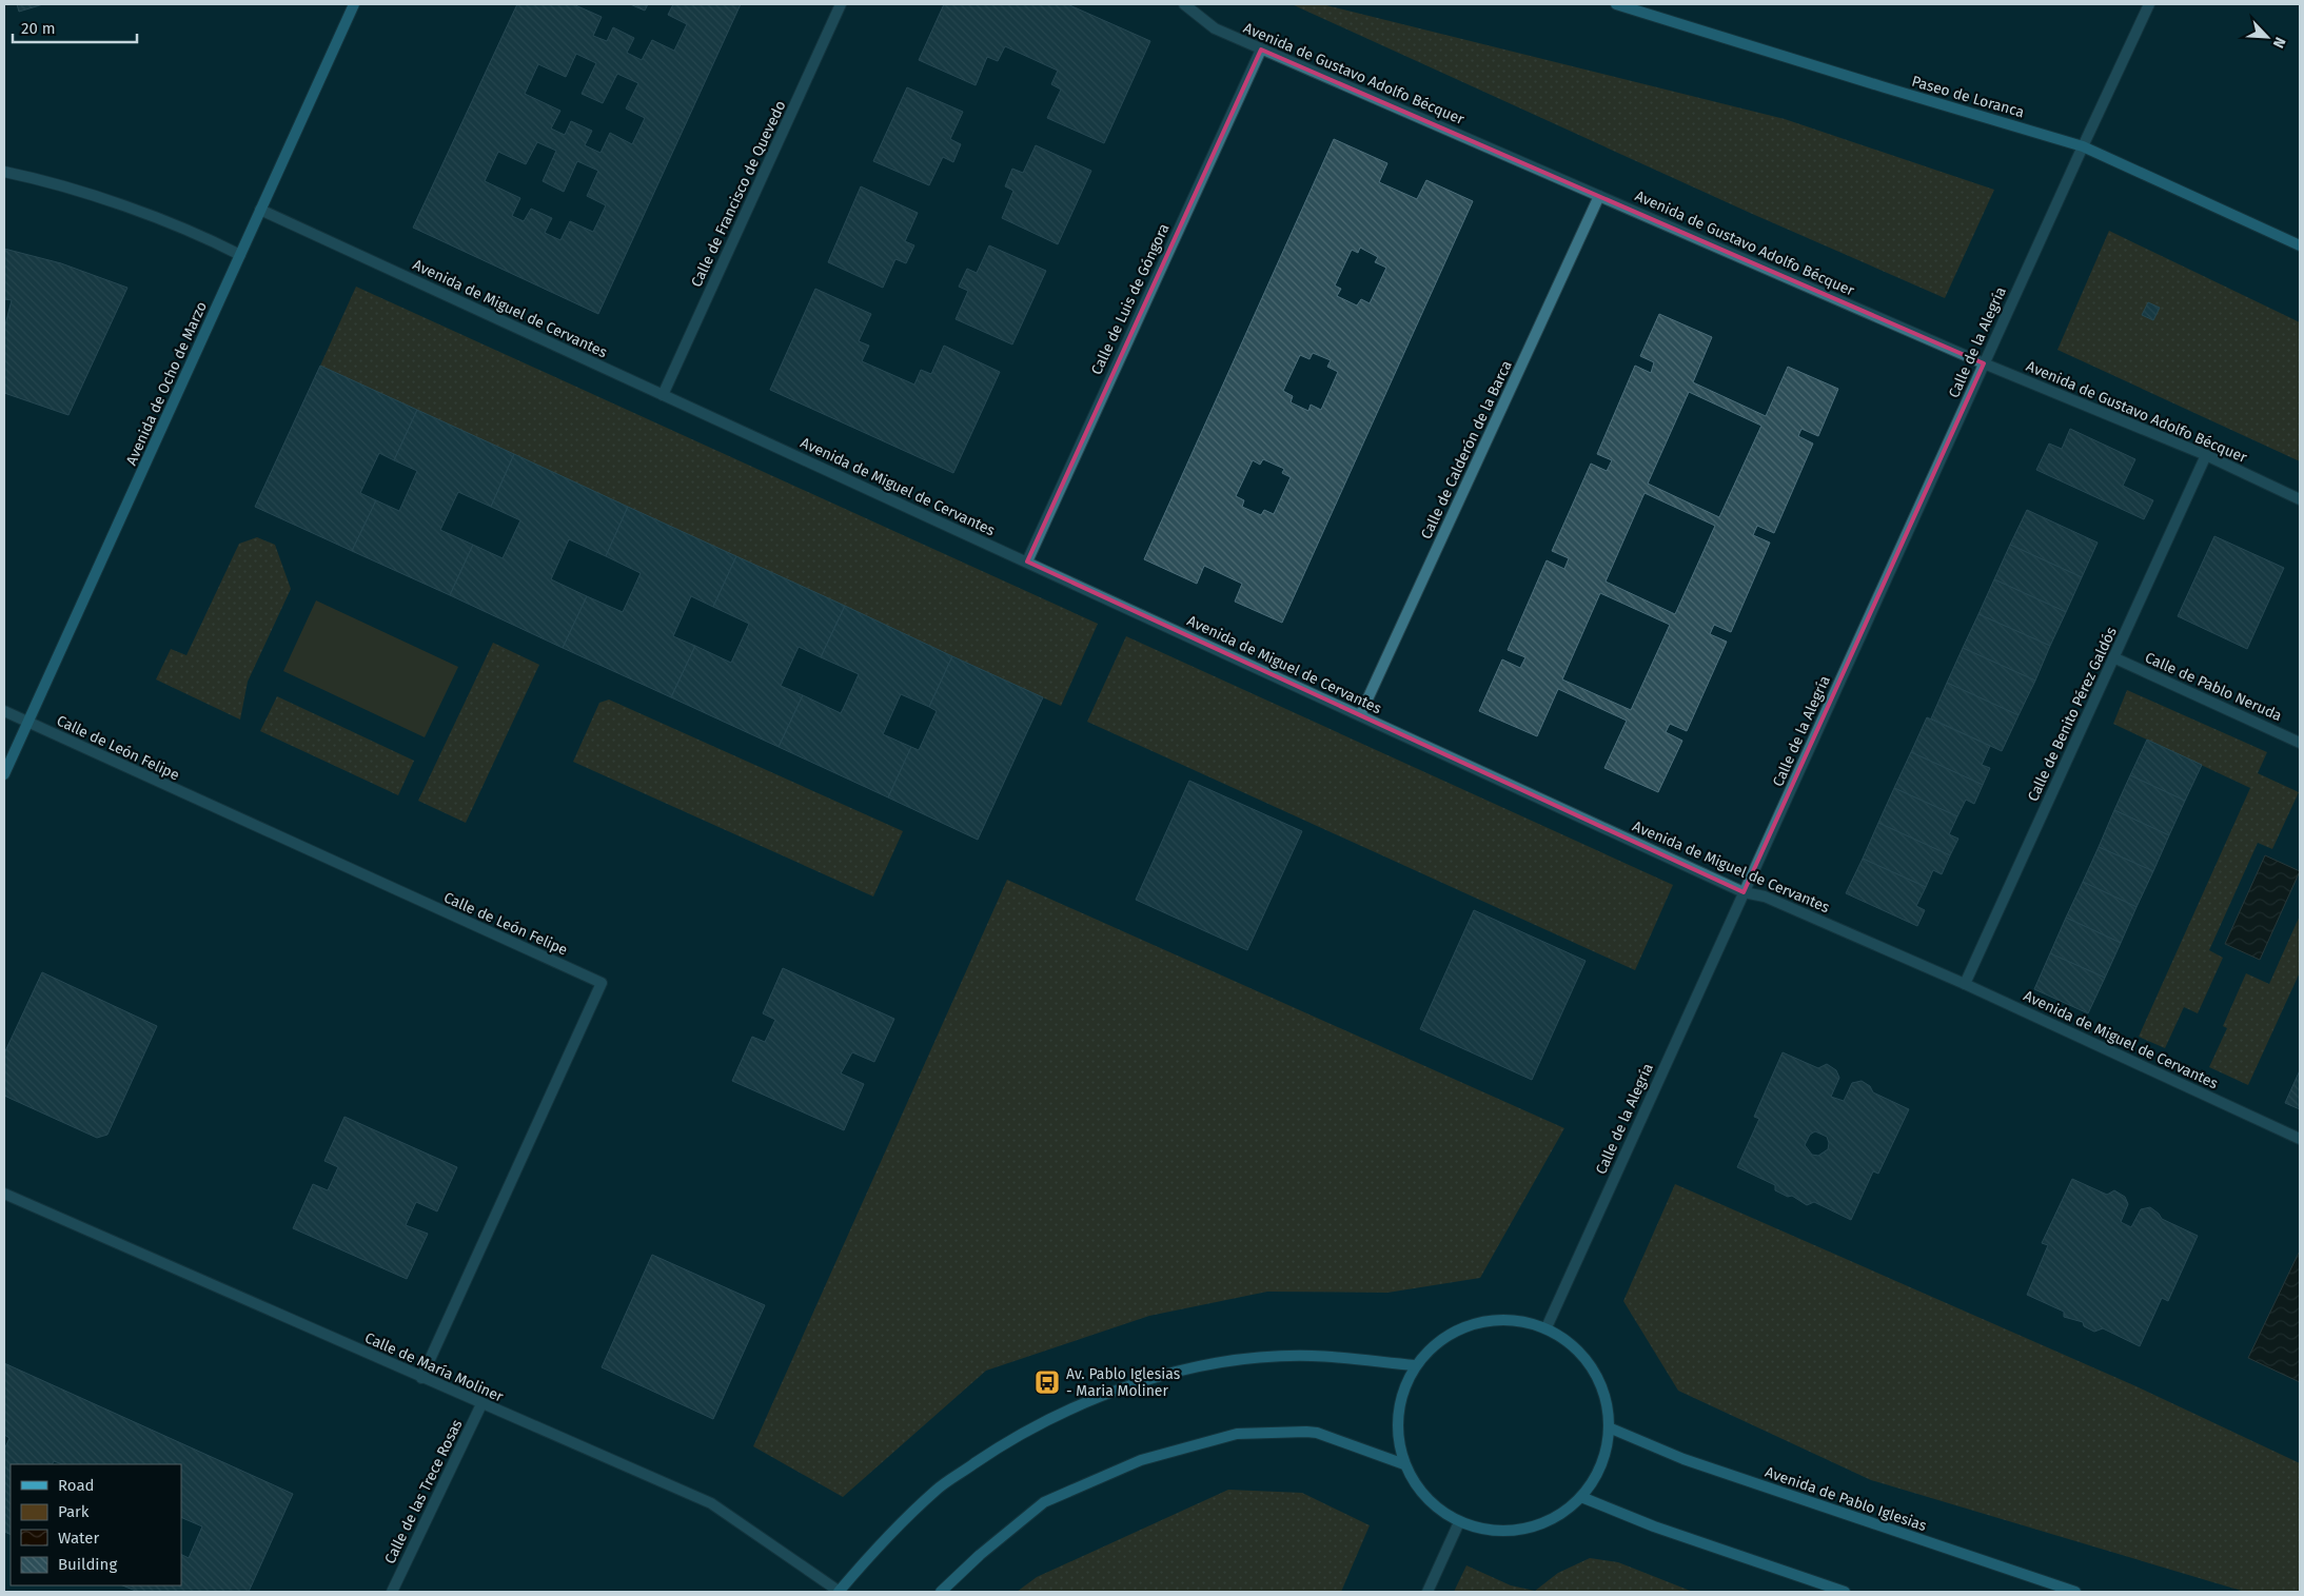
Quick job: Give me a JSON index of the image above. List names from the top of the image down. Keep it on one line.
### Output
{"streets":{"main road":["Paseo de Loranca","Avenida de Ocho de Marzo","Avenida de Pablo Iglesias"],"street":["Avenida de Gustavo Adolfo Bécquer","Calle de Francisco de Quevedo","Calle de Luis de Góngora","Avenida de Miguel de Cervantes","Calle de la Alegría","Calle de Calderón de la Barca","Calle de Pablo Neruda","Calle de Benito Pérez Galdós","Calle de León Felipe","Calle de María Moliner","Calle de las Trece Rosas"]},"crossings":[["Avenida de Gustavo Adolfo Bécquer","Calle de Luis de Góngora"],["Avenida de Gustavo Adolfo Bécquer","Calle de la Alegría"],["Avenida de Gustavo Adolfo Bécquer","Calle de Calderón de la Barca"],["Avenida de Gustavo Adolfo Bécquer","Calle de Benito Pérez Galdós"],["Paseo de Loranca","Calle de la Alegría"],["Calle de Francisco de Quevedo","Avenida de Miguel de Cervantes"],["Calle de Luis de Góngora","Avenida de Miguel de Cervantes"],["Avenida de Miguel de Cervantes","Calle de la Alegría"],["Avenida de Miguel de Cervantes","Avenida de Ocho de Marzo"],["Avenida de Miguel de Cervantes","Calle de Calderón de la Barca"],["Avenida de Miguel de Cervantes","Calle de Benito Pérez Galdós"],["Avenida de Ocho de Marzo","Calle de León Felipe"],["Calle de Pablo Neruda","Calle de Benito Pérez Galdós"],["Calle de León Felipe","Calle de María Moliner"],["Calle de María Moliner","Calle de las Trece Rosas"]],"places":{"bus stop":["Av. Pablo Iglesias - Maria Moliner"]},"legend":["Road","Park","Water","Building"],"scale_bar":"20 m","north":"bottom right"}
